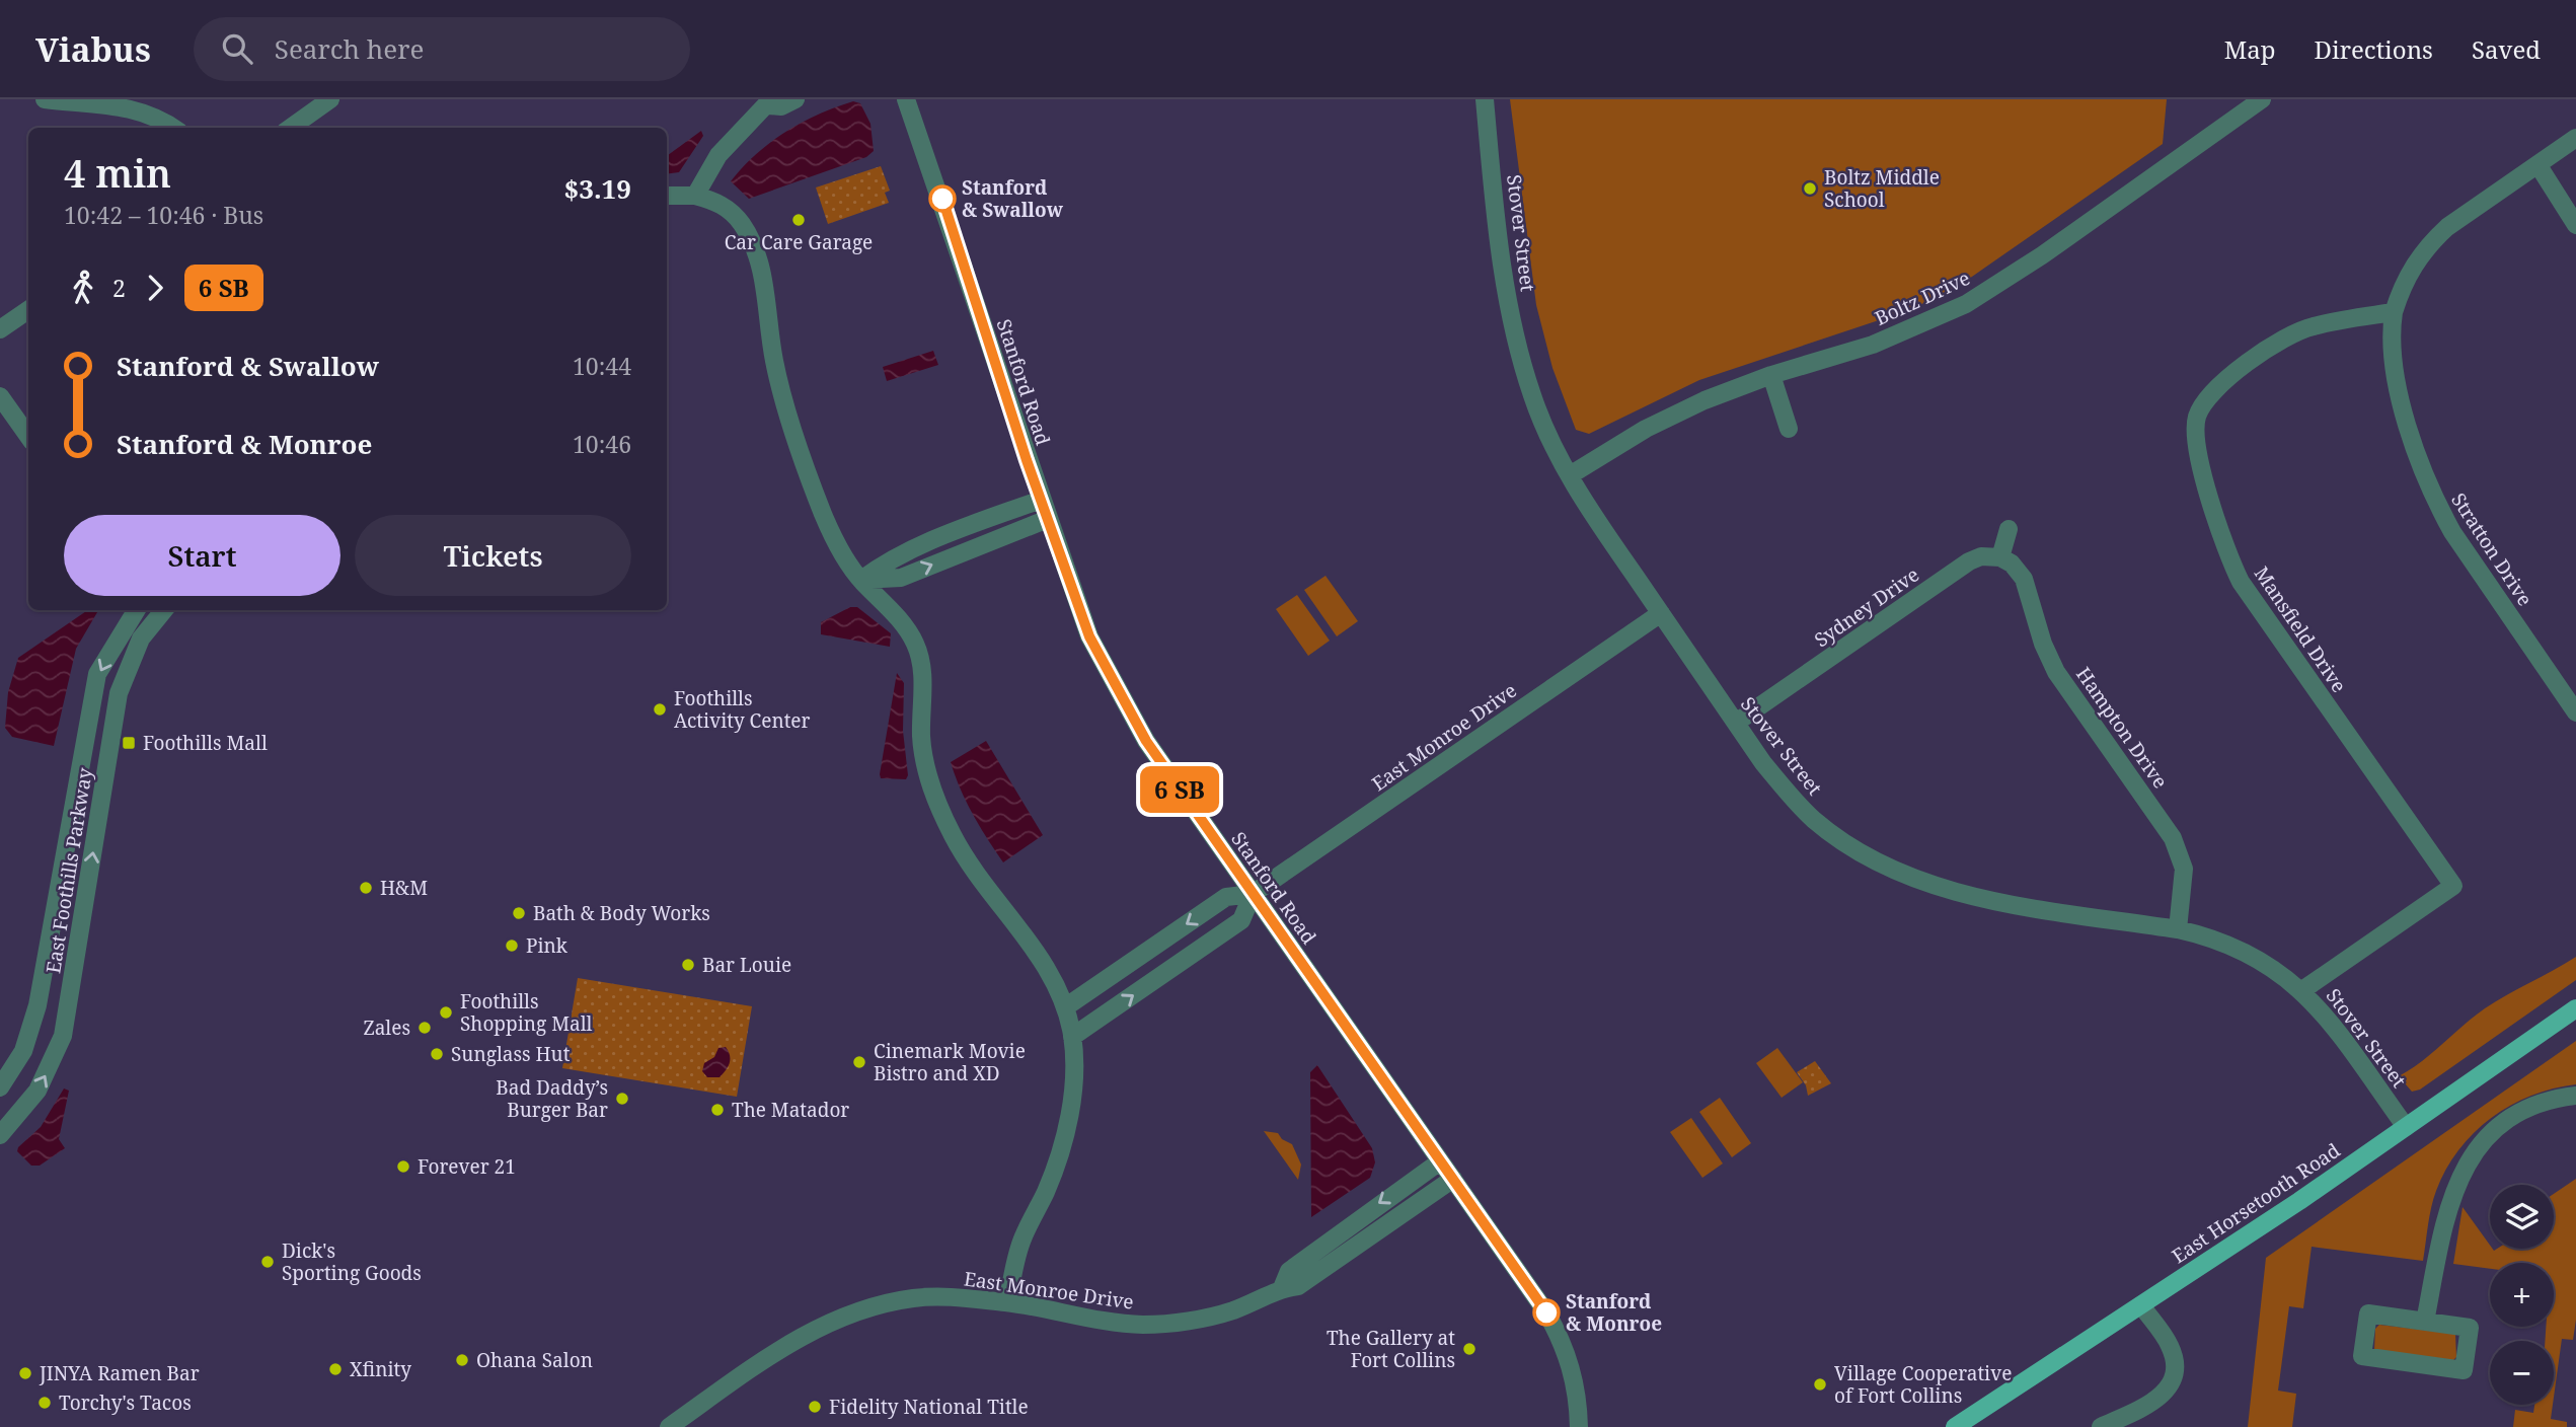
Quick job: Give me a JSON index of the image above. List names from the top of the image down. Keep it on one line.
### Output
{"streets":{"main road":["East Horsetooth Road"],"street":["Stover Street","Boltz Drive","Stanford Road","Stratton Drive","Sydney Drive","Mansfield Drive","Hampton Drive","East Monroe Drive","East Foothills Parkway"]},"crossings":[["Stover Street","Boltz Drive"],["Stover Street","Sydney Drive"],["Stover Street","Mansfield Drive"],["Stover Street","Hampton Drive"],["Stover Street","East Monroe Drive"],["Stover Street","East Horsetooth Road"],["Stanford Road","East Monroe Drive"],["Stratton Drive","Mansfield Drive"],["Sydney Drive","Hampton Drive"]],"places":{"other":["Boltz Middle School","Stanford & Swallow","Car Care Garage","Foothills Activity Center","H&M","Bath & Body Works","Pink","Bar Louie","Foothills Shopping Mall","Zales","Sunglass Hut","Cinemark Movie Bistro and XD","Bad Daddy’s Burger Bar","The Matador","Forever 21","Dick's Sporting Goods","Stanford & Monroe","The Gallery at Fort Collins","Ohana Salon","Xfinity","JINYA Ramen Bar","Village Cooperative of Fort Collins","Torchy's Tacos","Fidelity National Title"],"transit":["Foothills Mall"]},"page":{"header":"Viabus","search":"Search here","nav":["Map","Directions","Saved"],"on_map":"6 SB","heading":["4 min","10:42 – 10:46 · Bus","$3.19"],"legs":["2","6 SB"],"list":[{"name":"Stanford & Swallow","value":"10:44"},{"name":"Stanford & Monroe","value":"10:46"}],"buttons":["Start","Tickets"],"map_buttons":["+","−"]}}
